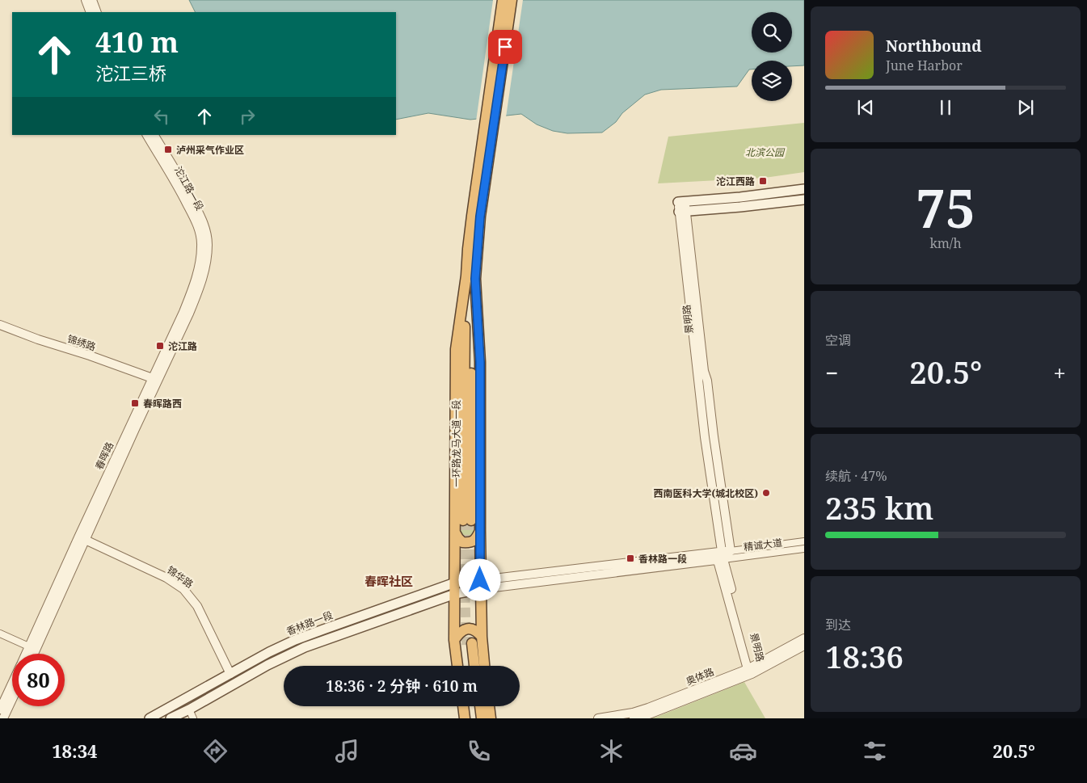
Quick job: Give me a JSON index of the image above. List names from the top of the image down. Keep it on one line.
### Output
{"streets":{"highway":["一环路龙马大道一段"],"main road":["香林路一段"],"street":["沱江路一段","景明路","锦绣路","春晖路","精诚大道","锦华路","奥体路"]},"crossings":[["沱江路一段","春晖路"],["景明路","精诚大道"],["景明路","香林路一段"],["景明路","奥体路"],["锦绣路","春晖路"],["一环路龙马大道一段","香林路一段"],["春晖路","锦华路"],["精诚大道","香林路一段"],["锦华路","香林路一段"]],"districts":["春晖社区"],"parks":["北滨公园"],"places":{"transit":["泸州采气作业区","沱江西路","沱江路","春晖路西","香林路一段"],"other":["西南医科大学(城北校区)"]},"page":{"turn":["410 m","沱江三桥"],"song":["Northbound","June Harbor"],"tile":[["75","km/h"],"空调",["续航 · 47%","235 km"],["到达","18:36"]],"heat":["−","20.5°","+"],"limit":"80","trip":"18:36 · 2 分钟 · 610 m","tabs":["18:34","20.5°"]}}
